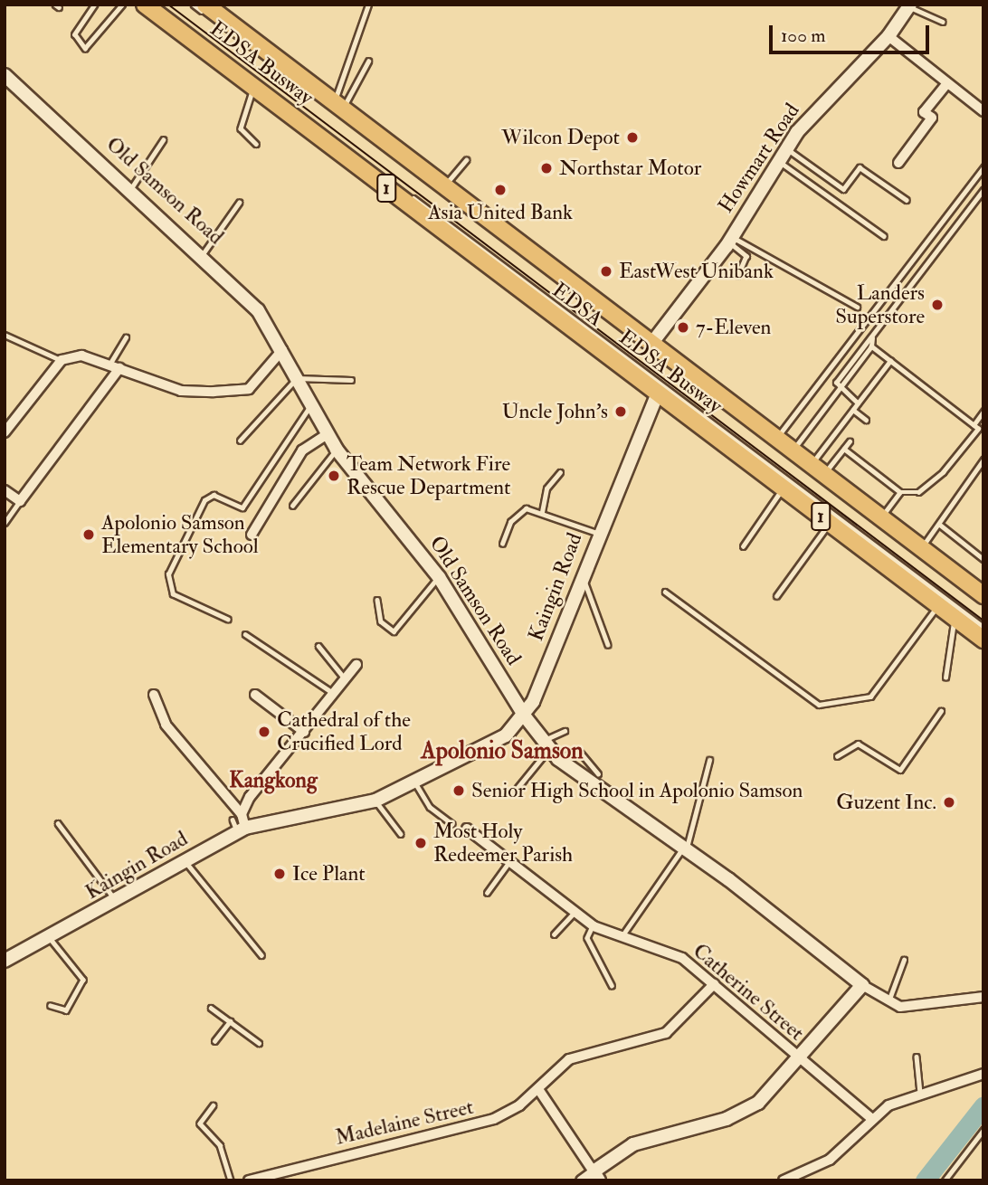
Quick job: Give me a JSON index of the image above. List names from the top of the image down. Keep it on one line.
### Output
{"streets":{"highway":["1","EDSA"],"street":["Howmart Road","Old Samson Road","Kaingin Road","Catherine Street","Madelaine Street"],"lane":["EDSA Busway"]},"crossings":[["Howmart Road","EDSA"],["Old Samson Road","Kaingin Road"],["EDSA","Kaingin Road"],["Catherine Street","Madelaine Street"]],"districts":["Apolonio Samson","Kangkong"],"places":["Wilcon Depot","Northstar Motor","Asia United Bank","EastWest Unibank","Landers Superstore","7-Eleven","Uncle John's","Team Network Fire Rescue Department","Apolonio Samson Elementary School","Cathedral of the Crucified Lord","Senior High School in Apolonio Samson","Guzent Inc.","Most Holy Redeemer Parish","Ice Plant"],"scale_bar":"100 m"}
